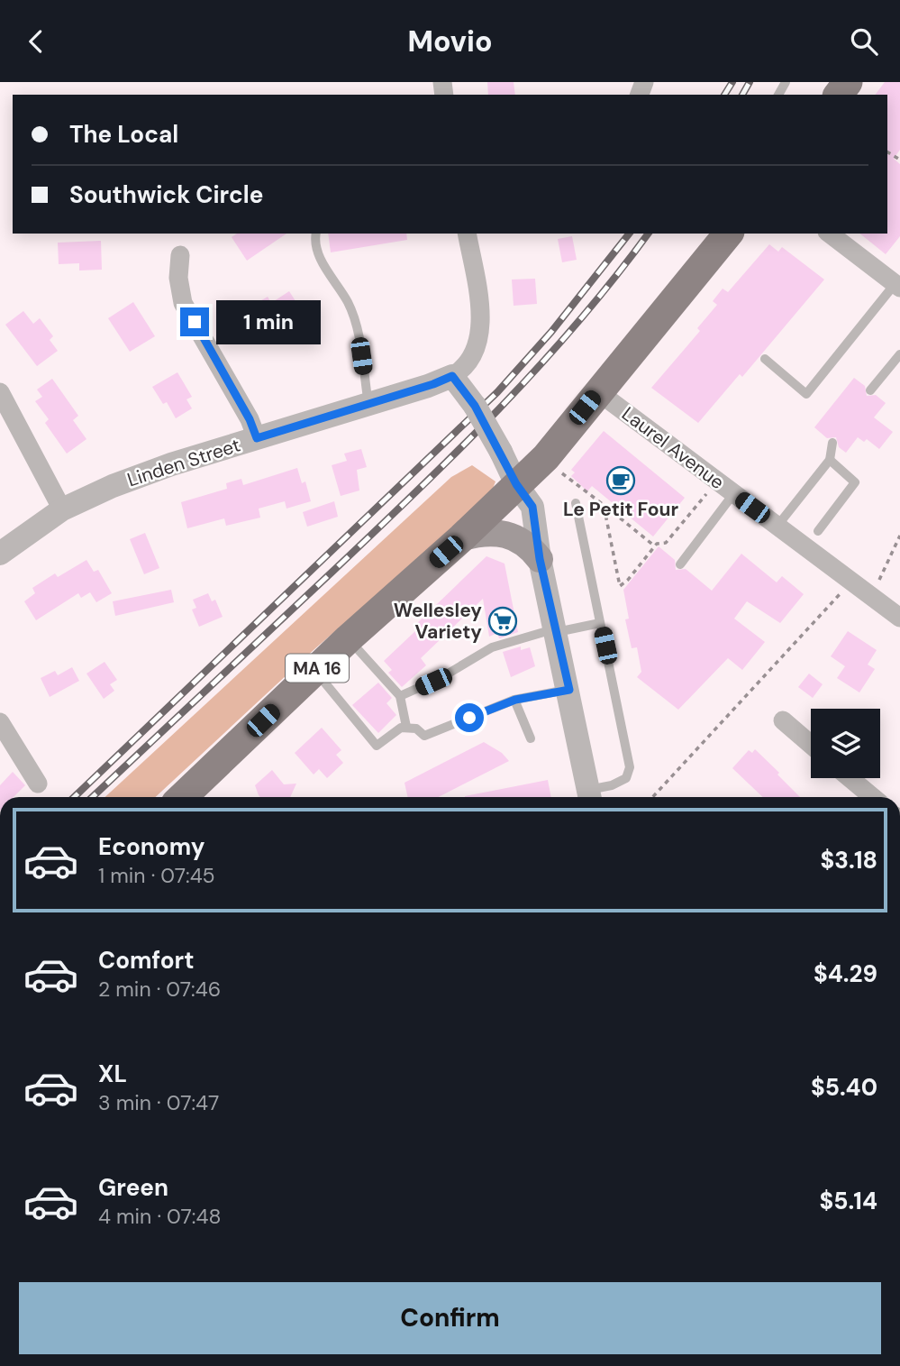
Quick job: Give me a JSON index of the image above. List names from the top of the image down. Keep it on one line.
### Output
{"streets":{"main road":["MA 16"],"street":["Laurel Avenue","Linden Street"]},"crossings":[["Laurel Avenue","MA 16"]],"places":{"cafe":["Le Petit Four"],"supermarket":["Wellesley Variety"]},"page":{"header":"Movio","banner":["The Local","Southwick Circle"],"bubble":"1 min","list":[{"name":"Economy","note":"1 min · 07:45","value":"$3.18"},{"name":"Comfort","note":"2 min · 07:46","value":"$4.29"},{"name":"XL","note":"3 min · 07:47","value":"$5.40"},{"name":"Green","note":"4 min · 07:48","value":"$5.14"}],"buttons":"Confirm"}}
